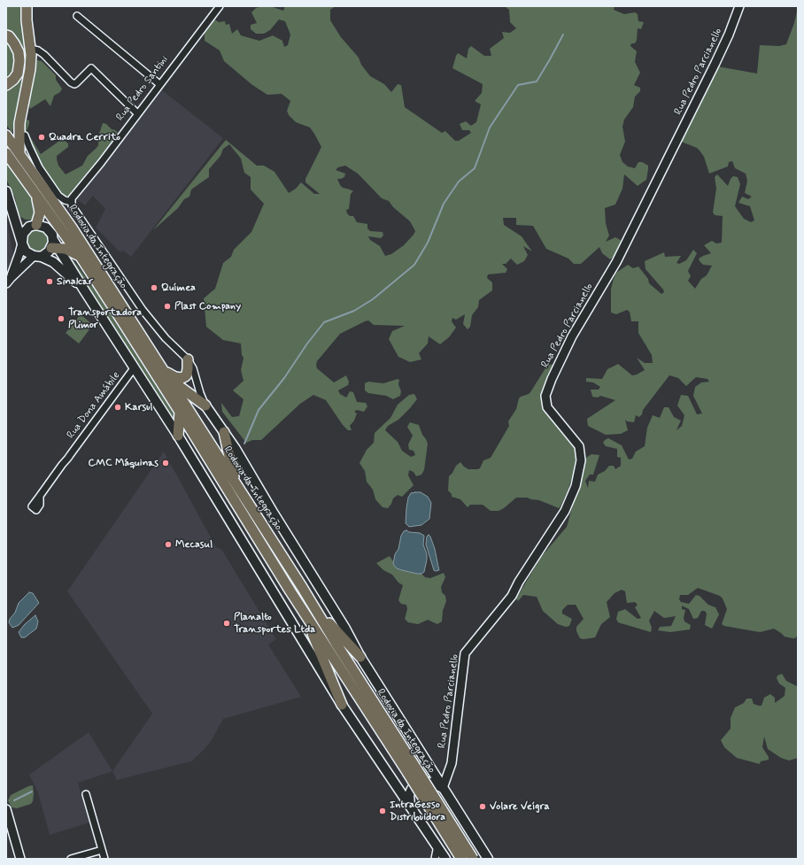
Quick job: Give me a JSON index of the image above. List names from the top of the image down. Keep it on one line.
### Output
{"streets":{"highway":["Rodovia da Integração"],"street":["Rua Pedro Parcianello","Rua Pedro Santini","Rua Dona Amábile"]},"places":["Quadra Cerrito","Sinalcar","Químea","Plast Company","Transportadora Plimor","Karsul","CMC Máquinas","Mecasul","Planalto Transportes Ltda","Volare Veígra","IntraGesso Distribuidora"]}
